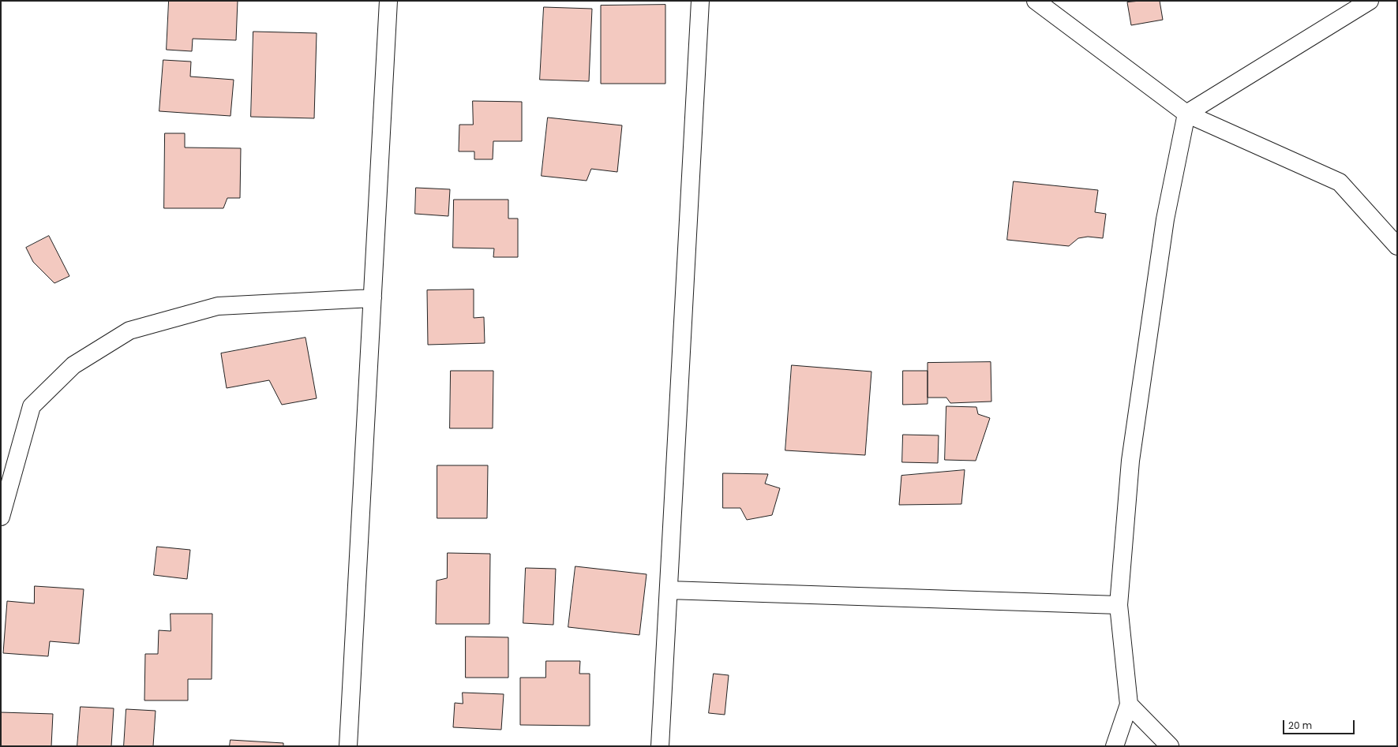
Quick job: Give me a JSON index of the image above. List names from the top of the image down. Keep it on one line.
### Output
{"scale_bar":"20 m"}
